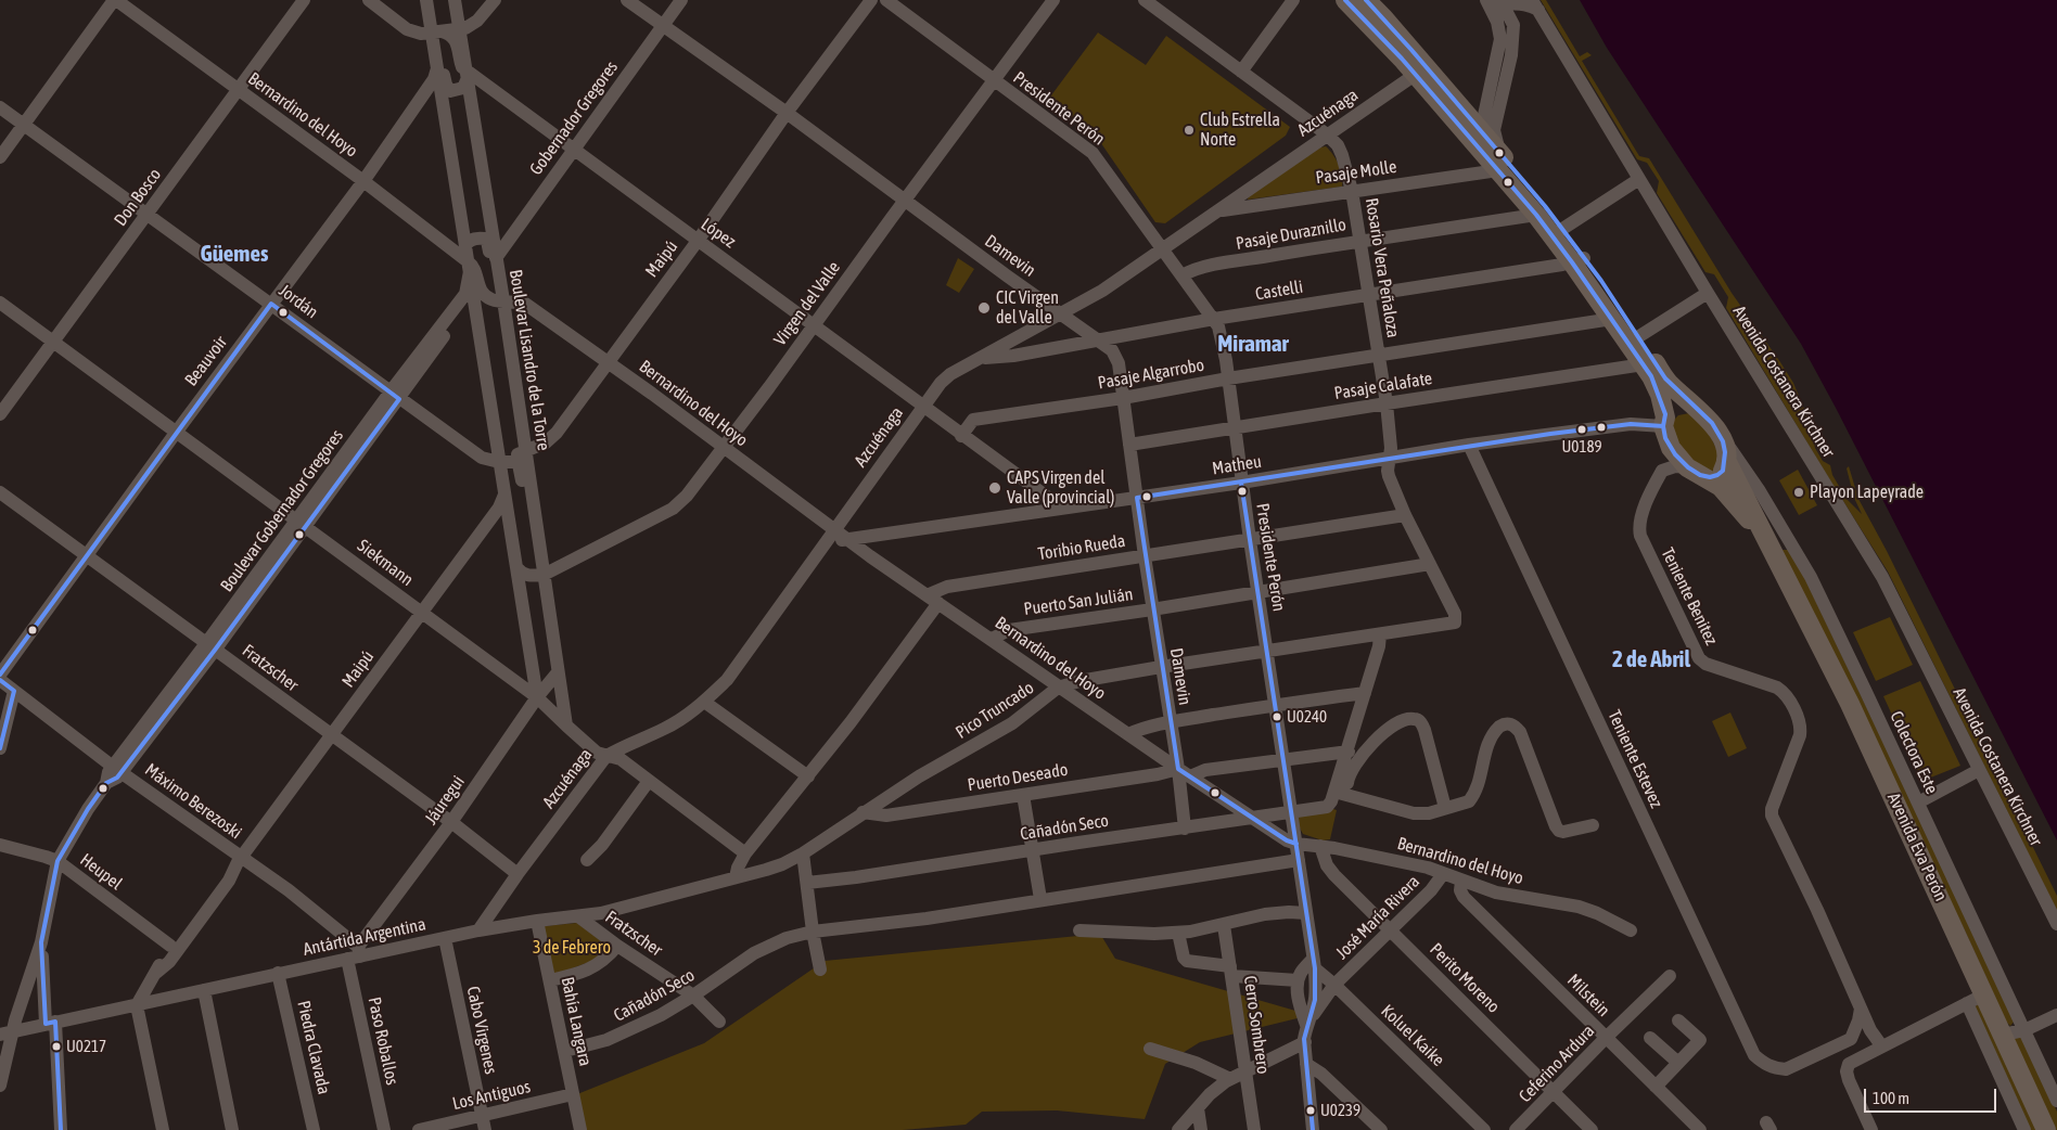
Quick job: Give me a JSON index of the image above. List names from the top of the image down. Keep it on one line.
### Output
{"streets":{"highway":["Avenida Eva Perón"],"street":["Presidente Perón","Azcuénaga","Bernardino del Hoyo","Gobernador Gregores","Pasaje Molle","Don Bosco","López","Pasaje Duraznillo","Damevin","Maipú","Rosario Vera Peñaloza","Castelli","Jordán","Virgen del Valle","Boulevar Lisandro de la Torre","Beauvoir","Pasaje Algarrobo","Avenida Costanera Kirchner","Pasaje Calafate","Matheu","Boulevar Gobernador Gregores","Toribio Rueda","Siekmann","Teniente Benitez","Puerto San Julián","Fratzscher","Pico Truncado","Colectora Este","Teniente Estevez","Puerto Deseado","Jáuregui","Máximo Berezoski","Cañadón Seco","Heupel","José María Rivera","Antártida Argentina","Perito Moreno","Milstein","Bahía Langara","Cerro Sombrero","Cabo Virgenes","Koluel Kaike","Paso Roballos","Piedra Clavada","Ceferino Ardura","Los Antiguos"]},"crossings":[["Presidente Perón","Azcuénaga"],["Presidente Perón","Bernardino del Hoyo"],["Presidente Perón","Pasaje Duraznillo"],["Presidente Perón","Castelli"],["Presidente Perón","Virgen del Valle"],["Presidente Perón","Pasaje Algarrobo"],["Presidente Perón","Pasaje Calafate"],["Presidente Perón","Matheu"],["Presidente Perón","Toribio Rueda"],["Presidente Perón","Puerto San Julián"],["Presidente Perón","Pico Truncado"],["Presidente Perón","Cañadón Seco"],["Presidente Perón","José María Rivera"],["Presidente Perón","Koluel Kaike"],["Azcuénaga","Bernardino del Hoyo"],["Azcuénaga","Pasaje Molle"],["Azcuénaga","López"],["Azcuénaga","Damevin"],["Azcuénaga","Rosario Vera Peñaloza"],["Azcuénaga","Castelli"],["Azcuénaga","Matheu"],["Azcuénaga","Siekmann"],["Azcuénaga","Fratzscher"],["Azcuénaga","Avenida Eva Perón"],["Azcuénaga","Antártida Argentina"],["Bernardino del Hoyo","Don Bosco"],["Bernardino del Hoyo","Damevin"],["Bernardino del Hoyo","Maipú"],["Bernardino del Hoyo","Virgen del Valle"],["Bernardino del Hoyo","Boulevar Lisandro de la Torre"],["Bernardino del Hoyo","Beauvoir"],["Bernardino del Hoyo","Matheu"],["Bernardino del Hoyo","Boulevar Gobernador Gregores"],["Bernardino del Hoyo","Toribio Rueda"],["Bernardino del Hoyo","Puerto San Julián"],["Bernardino del Hoyo","Pico Truncado"],["Bernardino del Hoyo","Puerto Deseado"],["Bernardino del Hoyo","Cañadón Seco"],["Bernardino del Hoyo","José María Rivera"],["Bernardino del Hoyo","Perito Moreno"],["Bernardino del Hoyo","Milstein"],["Gobernador Gregores","López"],["Gobernador Gregores","Damevin"],["Gobernador Gregores","Boulevar Lisandro de la Torre"],["Pasaje Molle","Rosario Vera Peñaloza"],["Pasaje Molle","Avenida Eva Perón"],["Don Bosco","Jordán"],["Don Bosco","Siekmann"],["López","Maipú"],["López","Virgen del Valle"],["López","Boulevar Lisandro de la Torre"],["López","Pasaje Algarrobo"],["López","Matheu"],["Pasaje Duraznillo","Rosario Vera Peñaloza"],["Pasaje Duraznillo","Avenida Eva Perón"],["Damevin","Maipú"],["Damevin","Castelli"],["Damevin","Virgen del Valle"],["Damevin","Pasaje Algarrobo"],["Damevin","Pasaje Calafate"],["Damevin","Matheu"],["Damevin","Toribio Rueda"],["Damevin","Puerto San Julián"],["Damevin","Pico Truncado"],["Damevin","Puerto Deseado"],["Damevin","Cañadón Seco"],["Maipú","Jordán"],["Maipú","Boulevar Lisandro de la Torre"],["Maipú","Siekmann"],["Maipú","Fratzscher"],["Maipú","Máximo Berezoski"],["Maipú","Heupel"],["Maipú","Antártida Argentina"],["Rosario Vera Peñaloza","Castelli"],["Rosario Vera Peñaloza","Pasaje Algarrobo"],["Rosario Vera Peñaloza","Pasaje Calafate"],["Rosario Vera Peñaloza","Matheu"],["Rosario Vera Peñaloza","Toribio Rueda"],["Rosario Vera Peñaloza","Puerto San Julián"],["Rosario Vera Peñaloza","Pico Truncado"],["Castelli","Avenida Eva Perón"],["Jordán","Boulevar Lisandro de la Torre"],["Jordán","Beauvoir"],["Jordán","Boulevar Gobernador Gregores"],["Virgen del Valle","Boulevar Lisandro de la Torre"],["Boulevar Lisandro de la Torre","Boulevar Gobernador Gregores"],["Boulevar Lisandro de la Torre","Siekmann"],["Boulevar Lisandro de la Torre","Jáuregui"],["Beauvoir","Siekmann"],["Beauvoir","Fratzscher"],["Pasaje Algarrobo","Avenida Eva Perón"],["Pasaje Calafate","Avenida Eva Perón"],["Matheu","Teniente Benitez"],["Matheu","Colectora Este"],["Matheu","Teniente Estevez"],["Matheu","Avenida Eva Perón"],["Boulevar Gobernador Gregores","Siekmann"],["Boulevar Gobernador Gregores","Fratzscher"],["Boulevar Gobernador Gregores","Máximo Berezoski"],["Siekmann","Jáuregui"],["Teniente Benitez","Colectora Este"],["Teniente Benitez","Avenida Eva Perón"],["Fratzscher","Jáuregui"],["Fratzscher","Cañadón Seco"],["Fratzscher","Antártida Argentina"],["Pico Truncado","Puerto Deseado"],["Pico Truncado","Antártida Argentina"],["Colectora Este","Avenida Eva Perón"],["Jáuregui","Máximo Berezoski"],["Jáuregui","Antártida Argentina"],["Jáuregui","Paso Roballos"],["Máximo Berezoski","Antártida Argentina"],["Máximo Berezoski","Paso Roballos"],["Cañadón Seco","Bahía Langara"],["José María Rivera","Perito Moreno"],["José María Rivera","Koluel Kaike"],["Antártida Argentina","Bahía Langara"],["Antártida Argentina","Cabo Virgenes"],["Antártida Argentina","Paso Roballos"],["Antártida Argentina","Piedra Clavada"],["Perito Moreno","Ceferino Ardura"],["Milstein","Ceferino Ardura"],["Bahía Langara","Los Antiguos"],["Cabo Virgenes","Los Antiguos"]],"districts":["Güemes","Miramar","2 de Abril"],"parks":["3 de Febrero"],"places":["Club Estrella Norte","CIC Virgen del Valle","U0189","CAPS Virgen del Valle (provincial)","Playon Lapeyrade","U0240","U0217","U0239"],"scale_bar":"100 m"}
